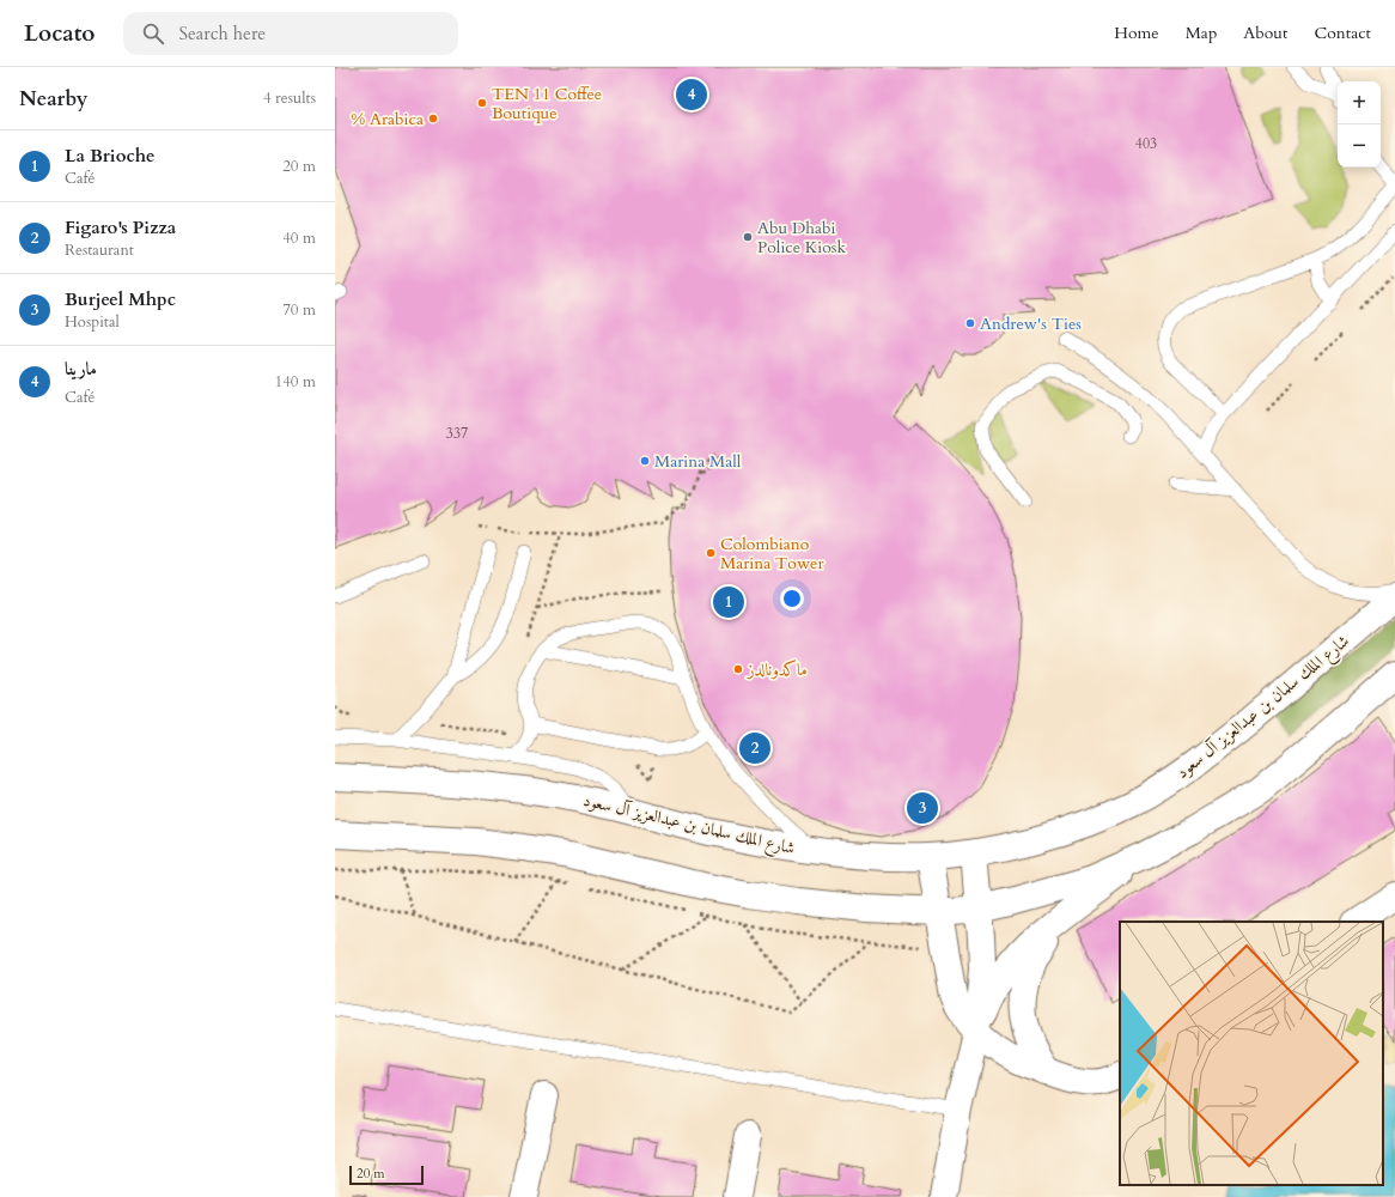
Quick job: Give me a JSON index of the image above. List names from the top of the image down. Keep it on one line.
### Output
{"streets":{"street":["شارع الملك سلمان بن عبدالعزيز آل سعود"]},"places":["TEN 11 Coffee Boutique","% Arabica","Abu Dhabi Police Kiosk","Andrew's Ties","Marina Mall","Colombiano Marina Tower","ماكدونالدز"],"house_numbers":["403","337"],"scale_bar":"20 m","page":{"header":"Locato","search":"Search here","nav":["Home","Map","About","Contact"],"heading":["Nearby","4 results"],"pins":["4","1","2","3"],"map_buttons":["+","−"],"list":[{"mark":"1","name":"La Brioche","note":"Café","value":"20 m"},{"mark":"2","name":"Figaro's Pizza","note":"Restaurant","value":"40 m"},{"mark":"3","name":"Burjeel Mhpc","note":"Hospital","value":"70 m"},{"mark":"4","name":"مارينا","note":"Café","value":"140 m"}],"scale":"20 m"}}
